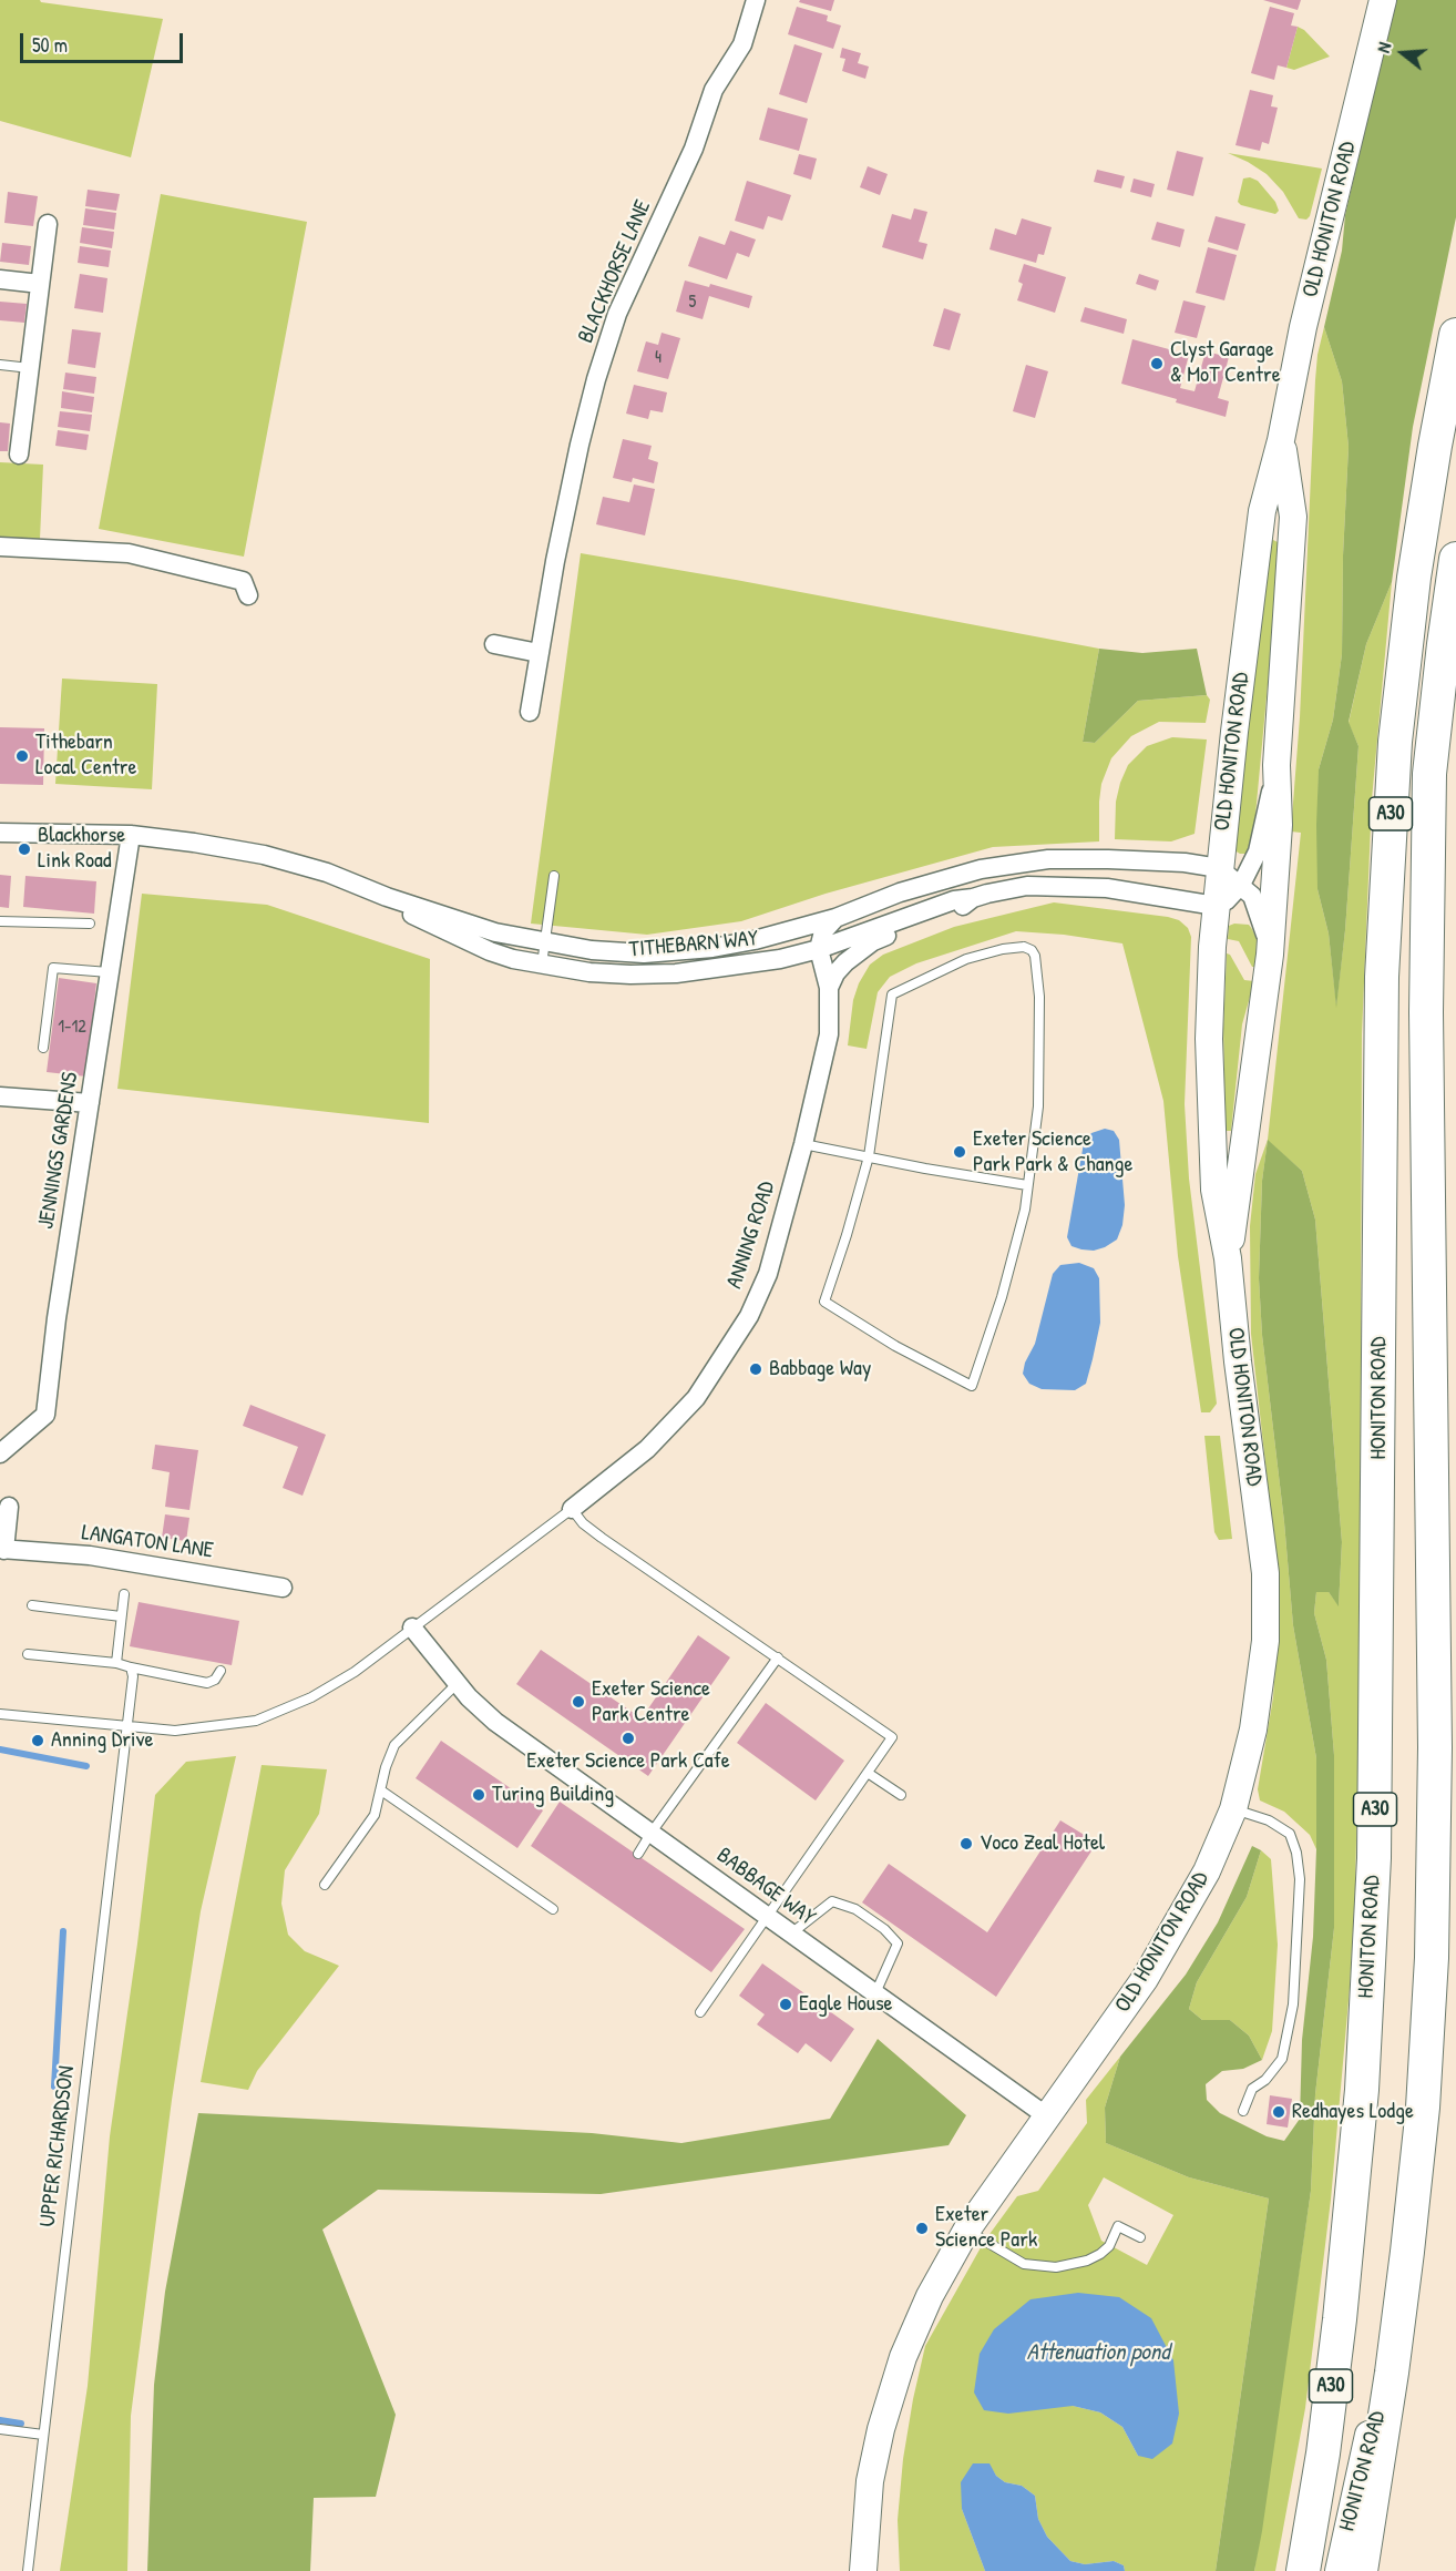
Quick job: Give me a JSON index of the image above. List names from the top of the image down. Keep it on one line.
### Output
{"streets":{"highway":["A30","HONITON ROAD"],"street":["OLD HONITON ROAD","BLACKHORSE LANE","TITHEBARN WAY","JENNINGS GARDENS","ANNING ROAD","LANGATON LANE","BABBAGE WAY"],"lane":["UPPER RICHARDSON"]},"crossings":[["OLD HONITON ROAD","TITHEBARN WAY"],["OLD HONITON ROAD","BABBAGE WAY"],["TITHEBARN WAY","JENNINGS GARDENS"],["TITHEBARN WAY","ANNING ROAD"]],"water":["Attenuation pond"],"places":["Clyst Garage & MoT Centre","Tithebarn Local Centre","Blackhorse Link Road","Exeter Science Park Park & Change","Babbage Way","Exeter Science Park Centre","Exeter Science Park Cafe","Anning Drive","Turing Building","Voco Zeal Hotel","Eagle House","Redhayes Lodge","Exeter Science Park"],"house_numbers":["5","4","1-12"],"scale_bar":"50 m","north":"left"}
